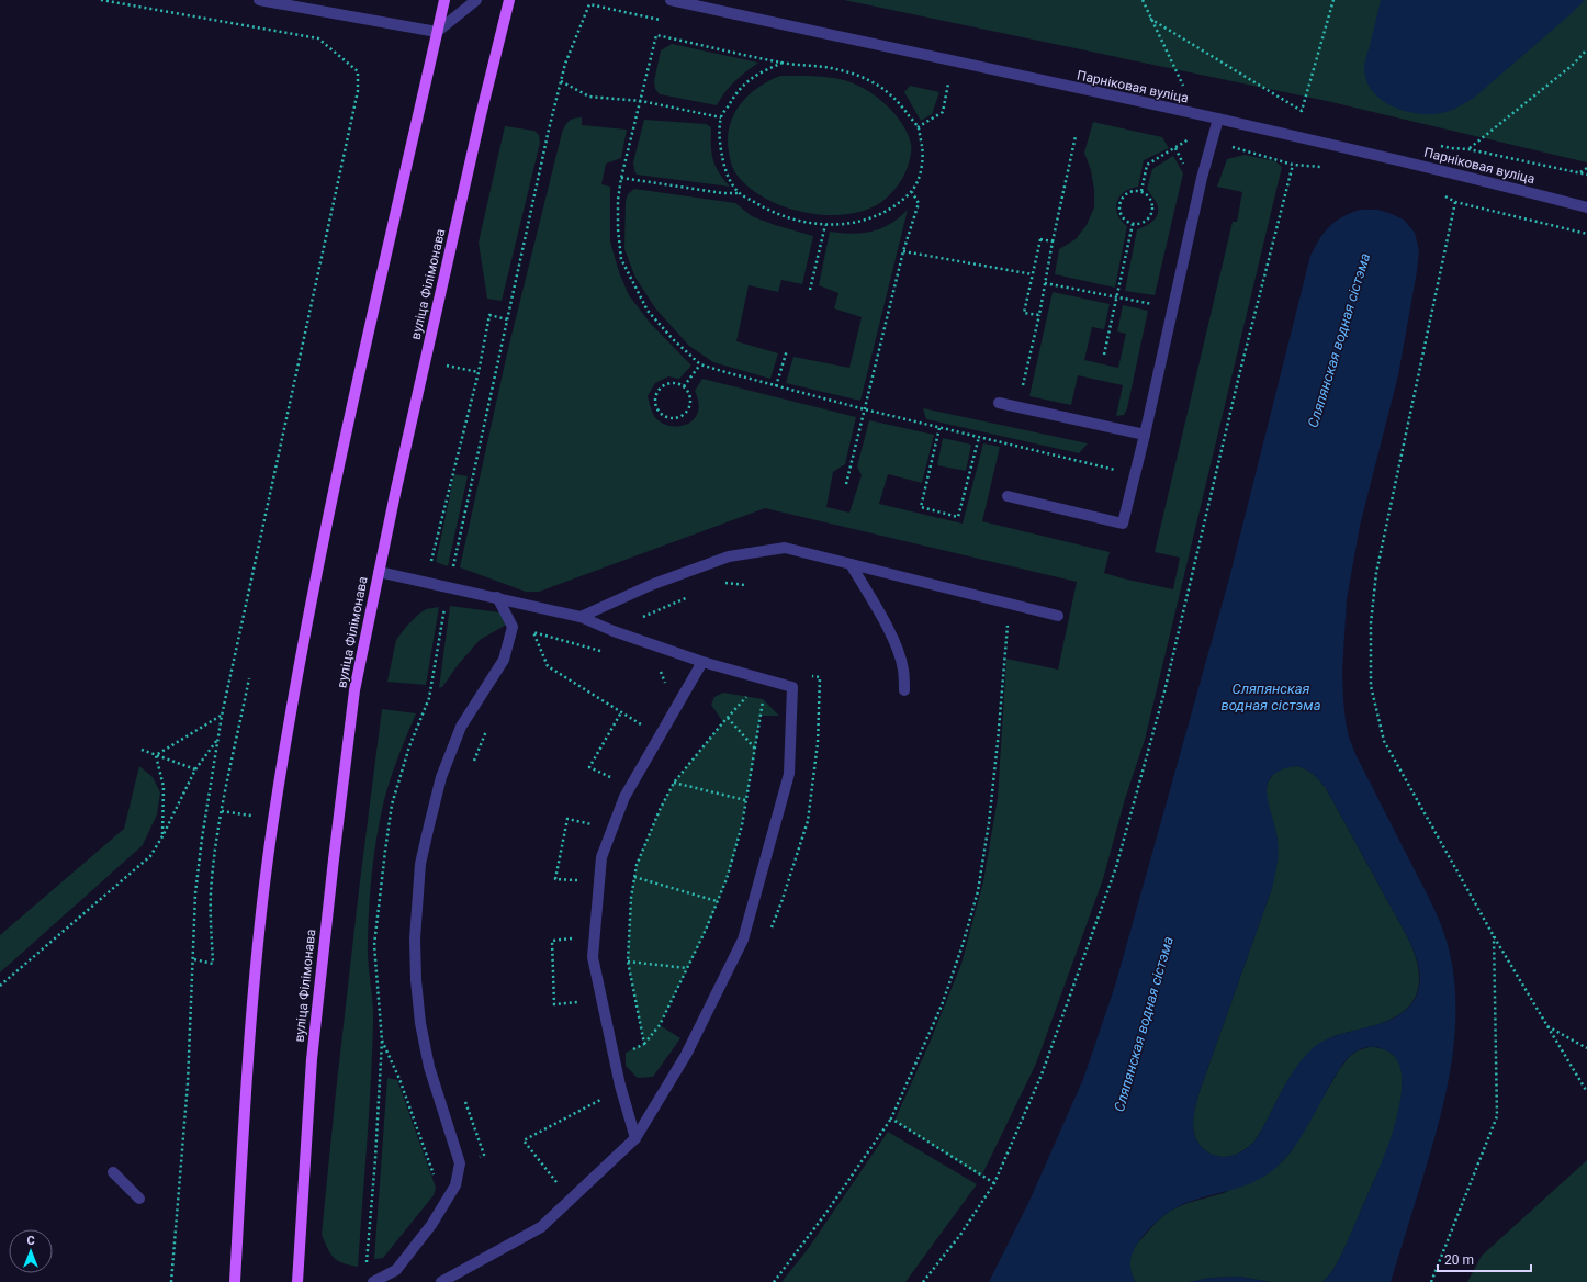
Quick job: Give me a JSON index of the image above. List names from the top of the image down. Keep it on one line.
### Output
{"streets":{"main road":["вуліца Філімонава"],"street":["Парніковая вуліца"]},"water":["Сляпянская водная сістэма"],"scale_bar":"20 m","north":"top"}
